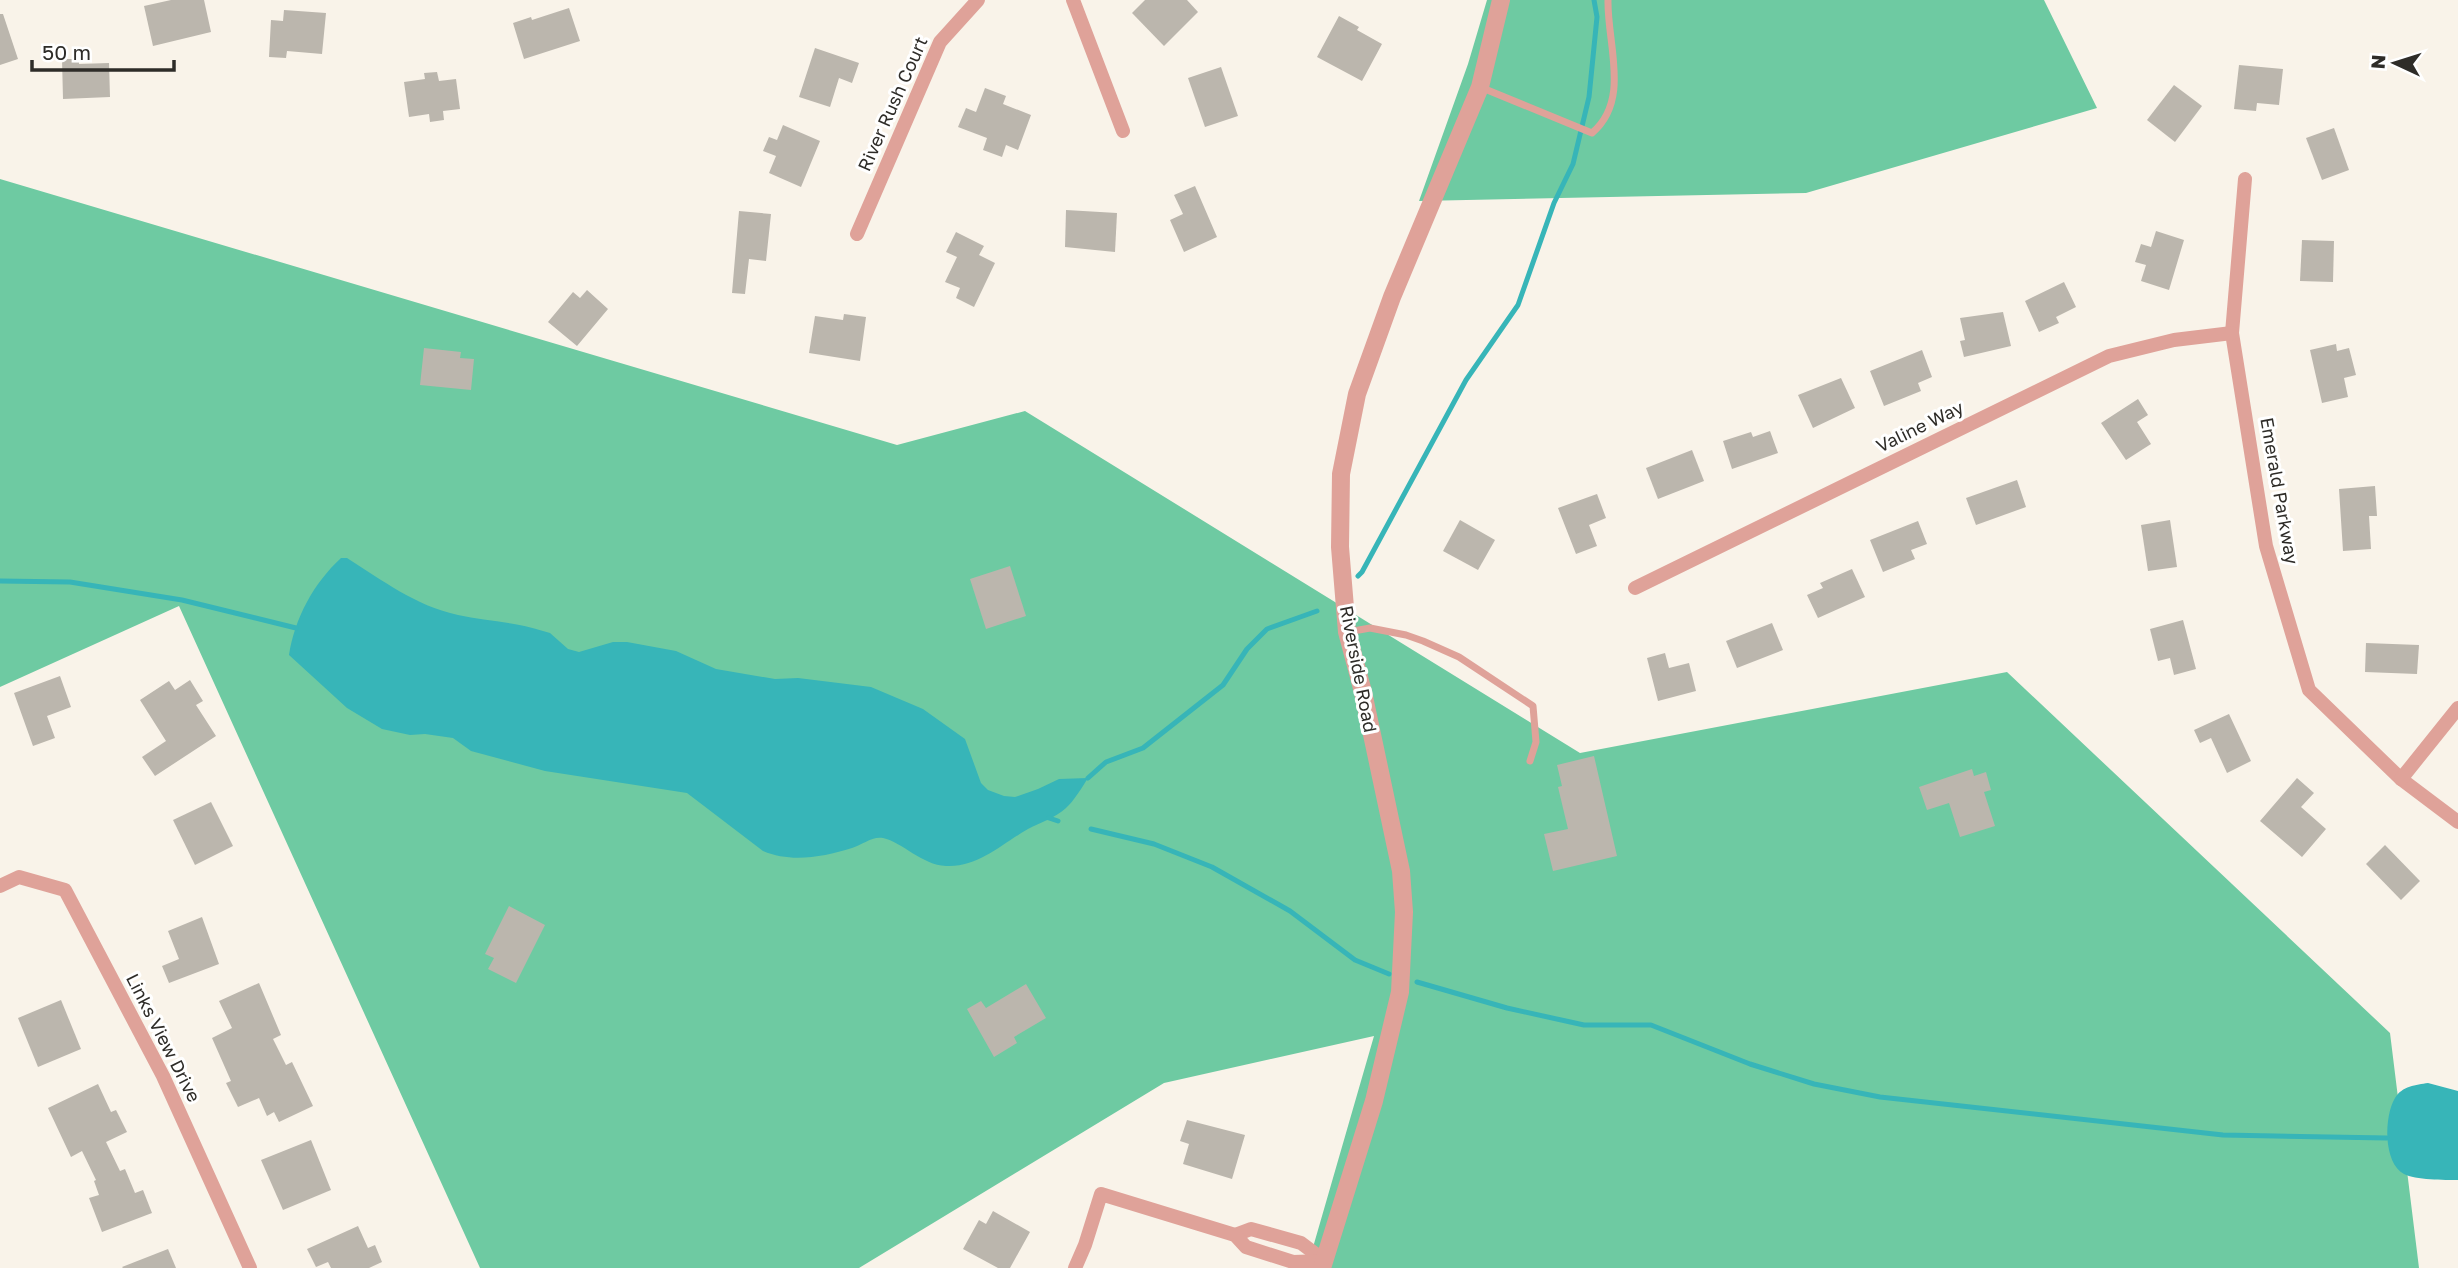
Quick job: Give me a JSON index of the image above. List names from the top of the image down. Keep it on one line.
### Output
{"streets":{"street":["River Rush Court","Valine Way","Emerald Parkway","Riverside Road","Links View Drive"]},"crossings":[["Valine Way","Emerald Parkway"]],"scale_bar":"50 m","north":"left"}
